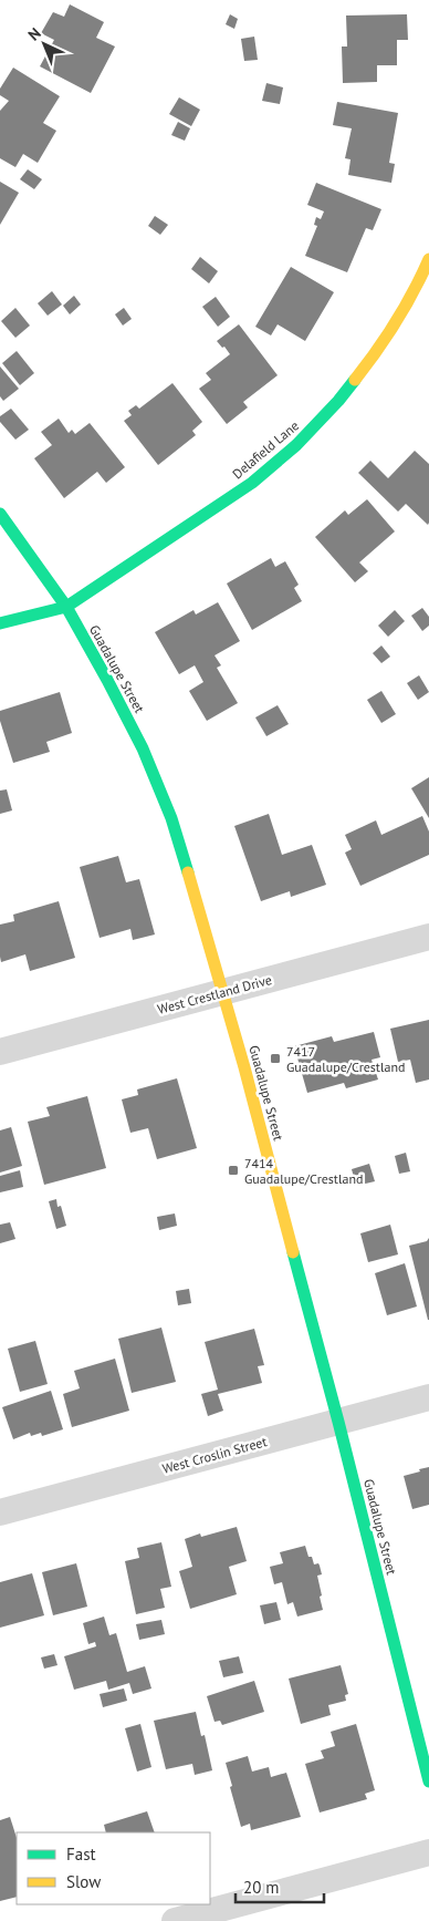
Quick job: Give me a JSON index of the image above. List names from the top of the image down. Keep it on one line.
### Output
{"streets":{"street":["Delafield Lane","Guadalupe Street","West Crestland Drive","West Croslin Street"]},"crossings":[["Delafield Lane","Guadalupe Street"],["Guadalupe Street","West Crestland Drive"],["Guadalupe Street","West Croslin Street"]],"places":{"transit":["7417 Guadalupe/Crestland","7414 Guadalupe/Crestland"]},"legend":["Fast","Slow"],"scale_bar":"20 m","north":"top left"}
